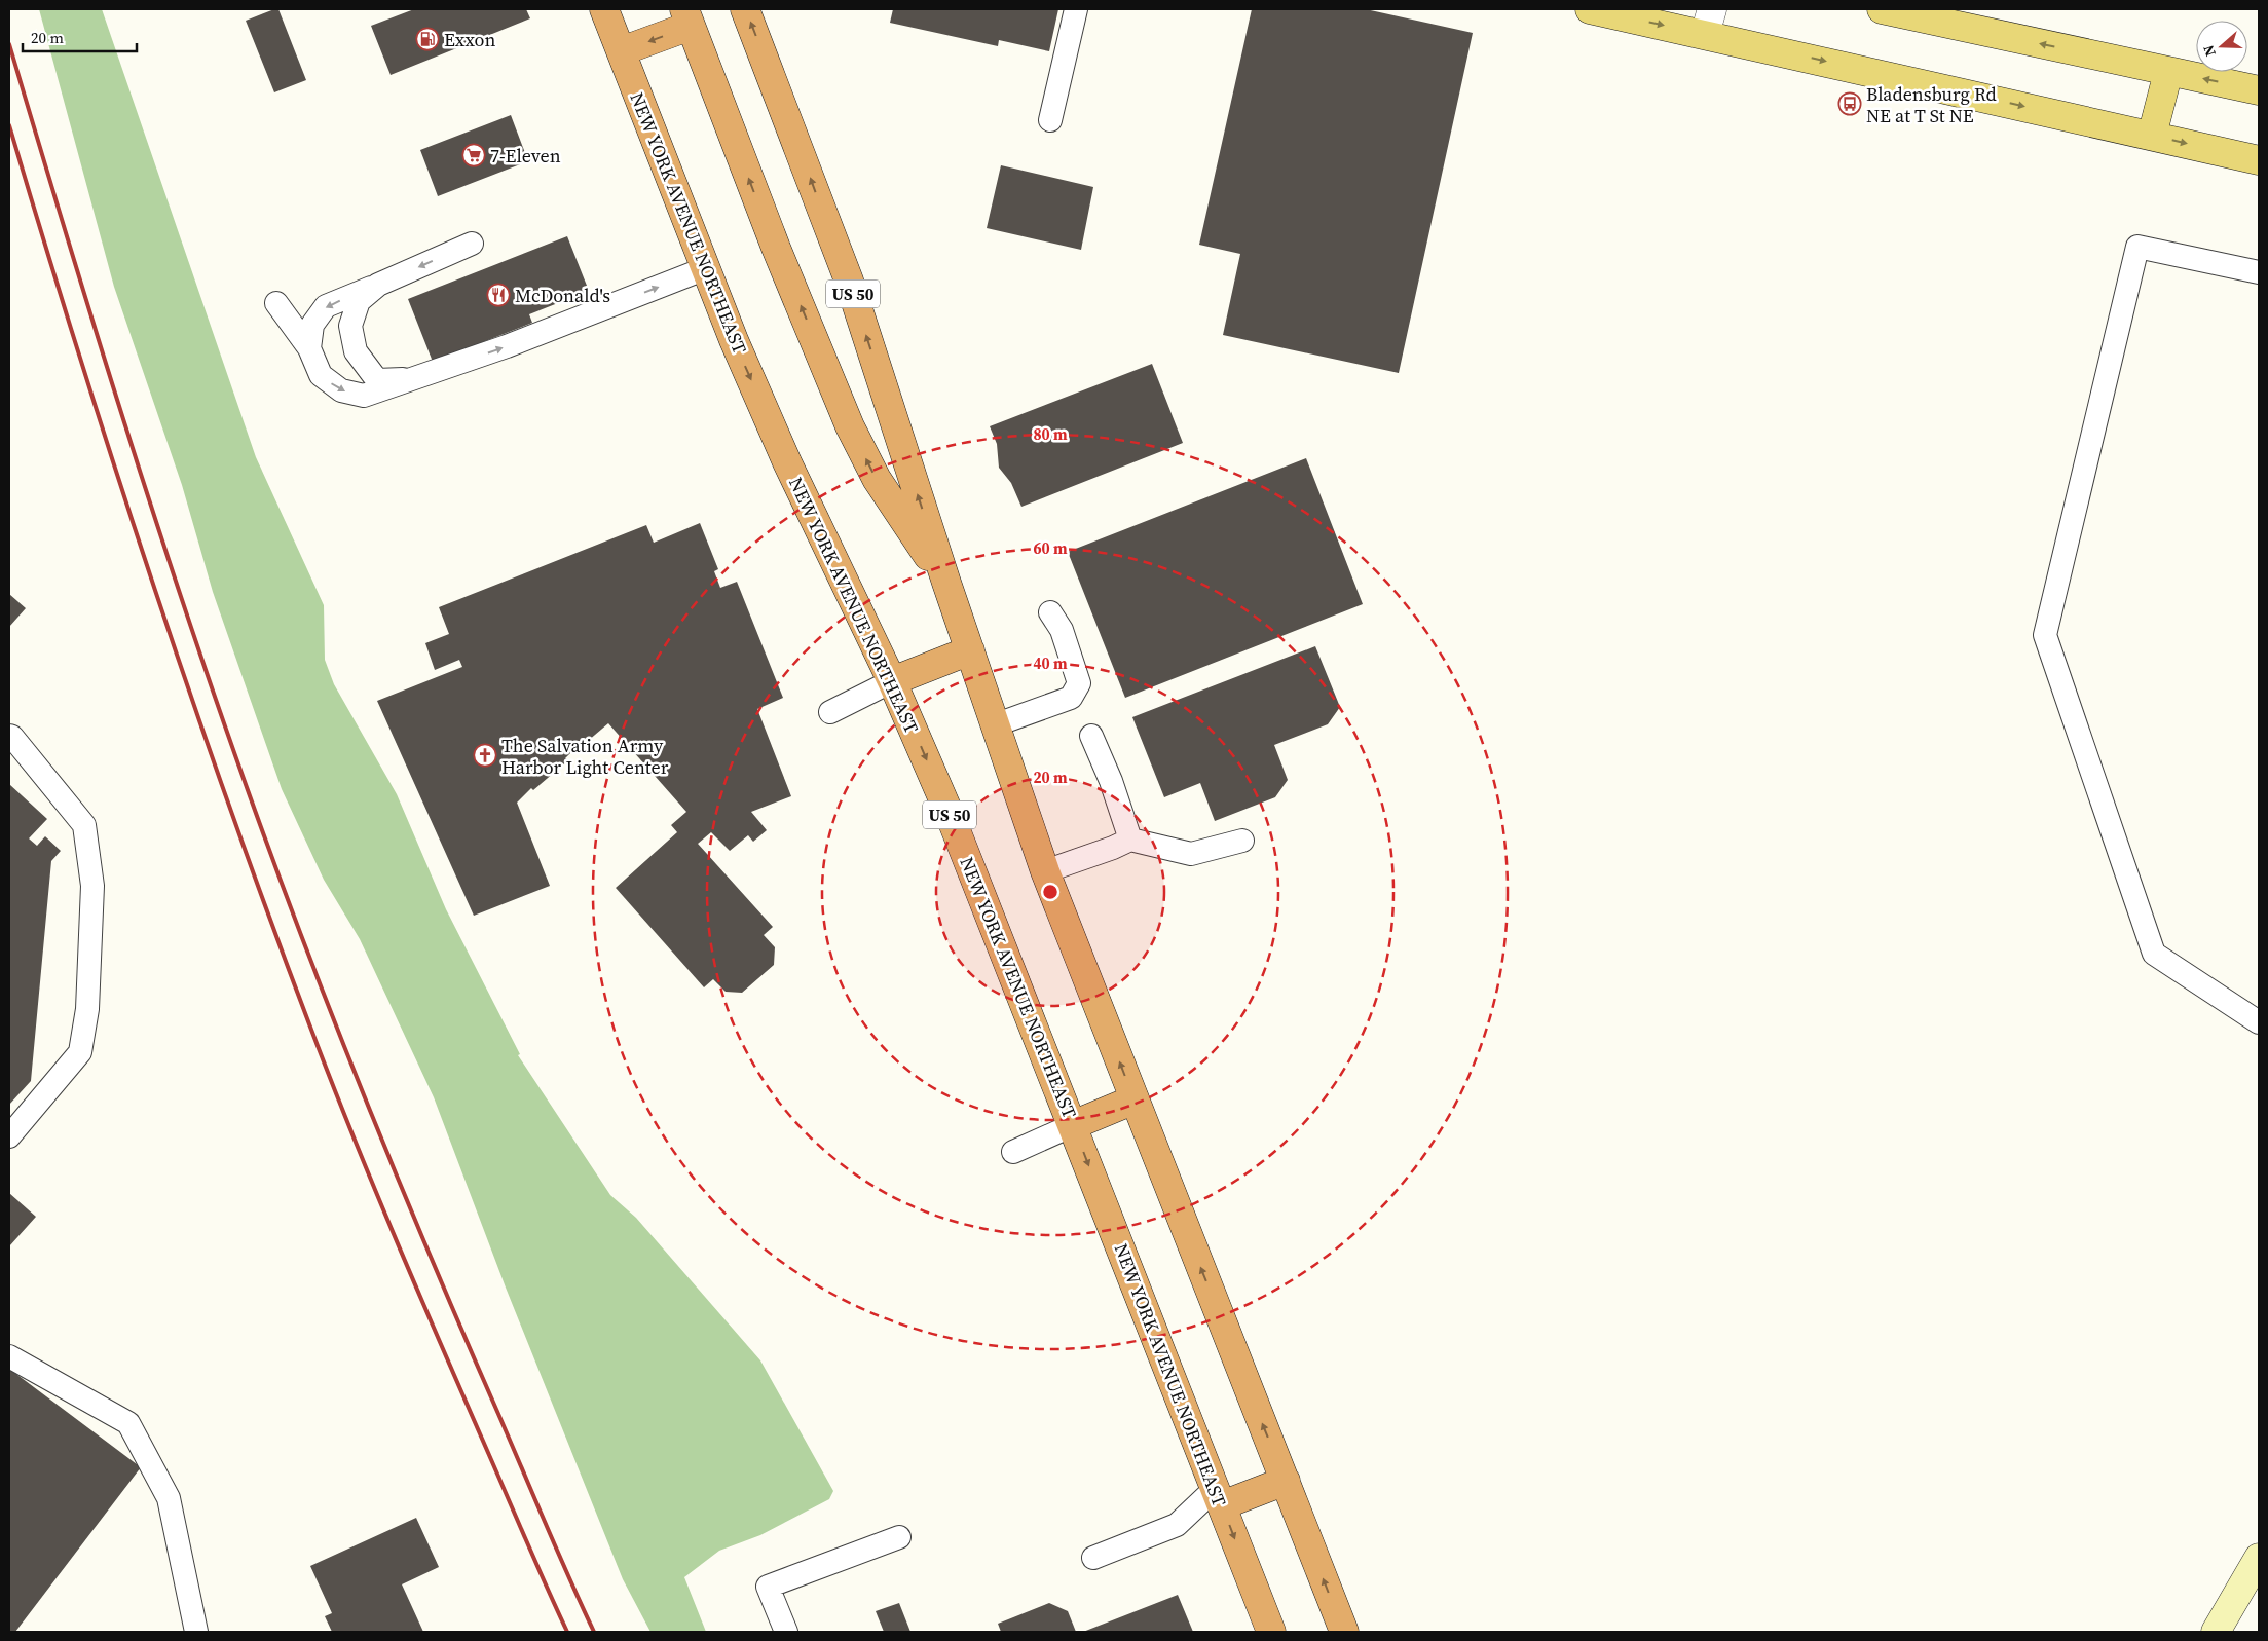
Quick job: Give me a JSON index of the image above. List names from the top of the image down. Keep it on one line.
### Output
{"streets":{"highway":["NEW YORK AVENUE NORTHEAST","US 50"]},"places":{"fuel station":["Exxon"],"bus stop":["Bladensburg Rd NE at T St NE"],"supermarket":["7-Eleven"],"restaurant":["McDonald's"],"church":["The Salvation Army Harbor Light Center"]},"scale_bar":"20 m","north":"left","rings":["80 m","60 m","40 m","20 m"]}
